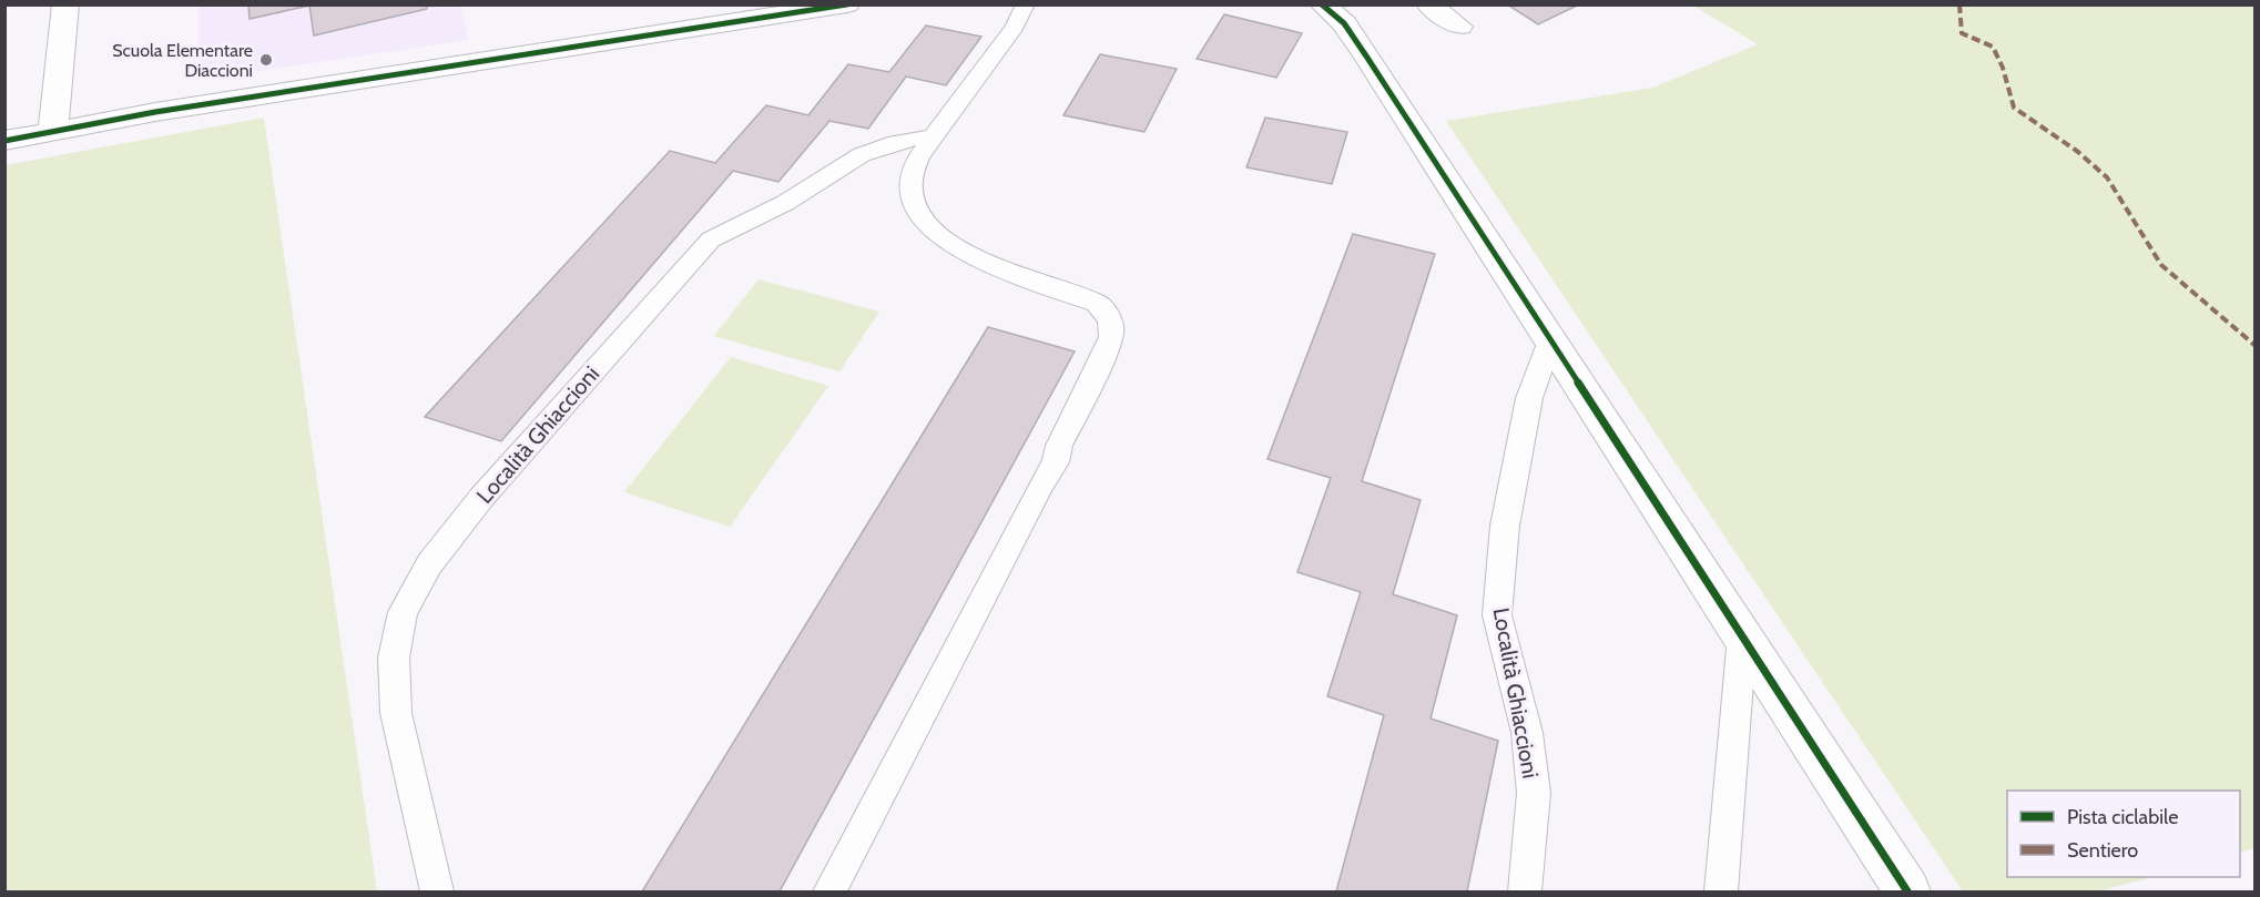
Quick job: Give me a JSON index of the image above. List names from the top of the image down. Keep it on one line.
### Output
{"streets":{"lane":["Località Ghiaccioni"]},"places":["Scuola Elementare Diaccioni"],"legend":["Pista ciclabile","Sentiero"]}
